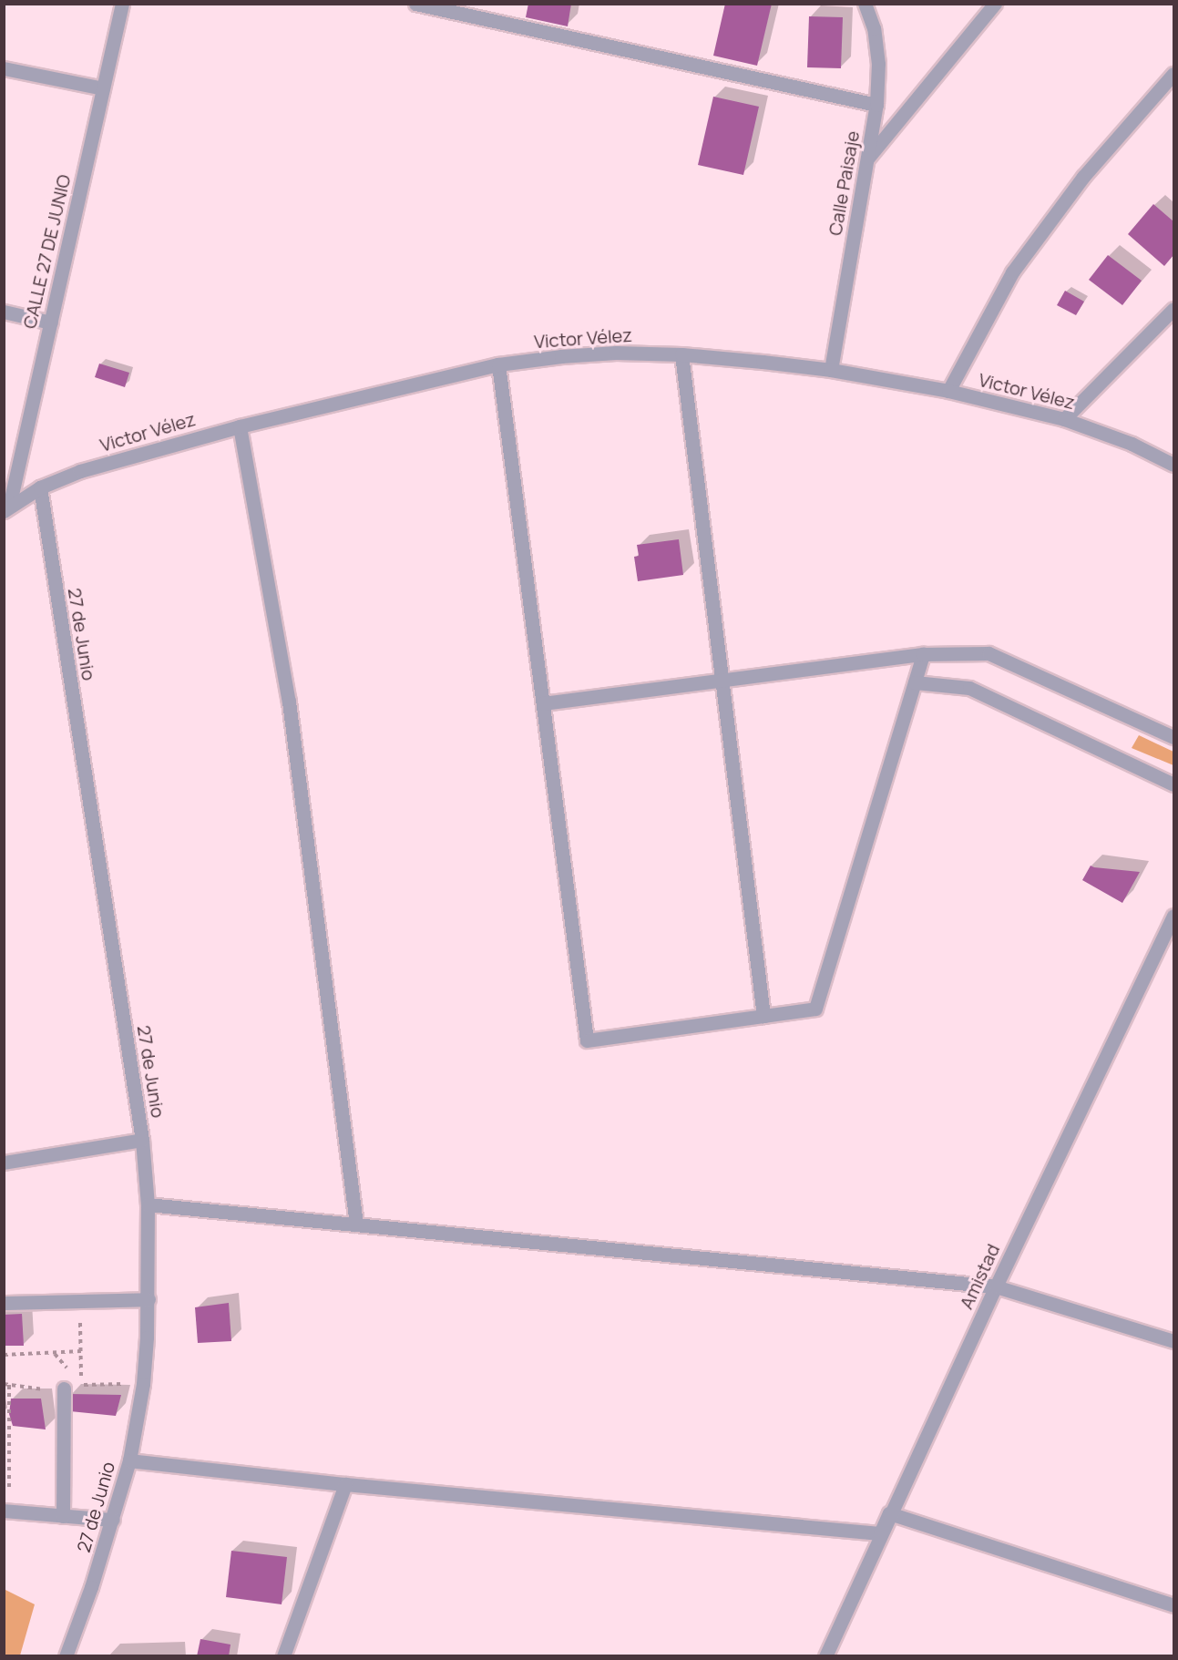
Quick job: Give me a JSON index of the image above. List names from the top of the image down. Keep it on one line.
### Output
{"streets":{"street":["Calle Paisaje","CALLE 27 DE JUNIO","Victor Vélez","27 de Junio","Amistad"]},"crossings":[["Calle Paisaje","Victor Vélez"],["CALLE 27 DE JUNIO","Victor Vélez"],["Victor Vélez","27 de Junio"]]}
